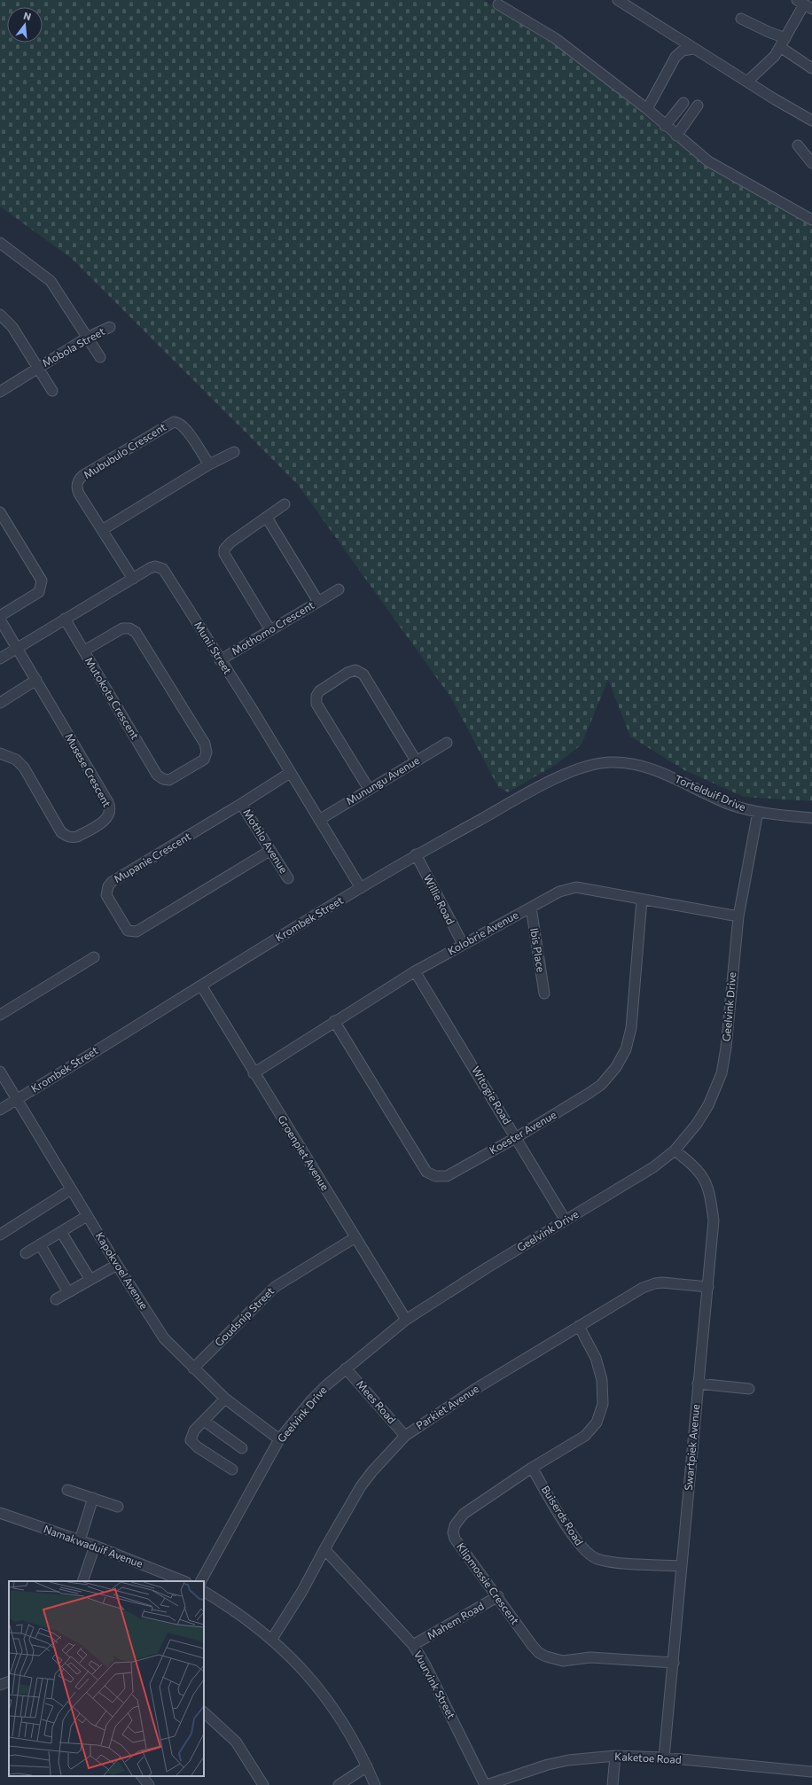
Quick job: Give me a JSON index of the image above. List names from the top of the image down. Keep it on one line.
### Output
{"streets":{"street":["Mobola Street","Mububulo Crescent","Mothomo Crescent","Munii Street","Mutokota Crescent","Musese Crescent","Munungu Avenue","Tortelduif Drive","Mothlo Avenue","Mupanie Crescent","Willie Road","Krombek Street","Kolobrie Avenue","Ibis Place","Geelvink Drive","Witogie Road","Koester Avenue","Groenpiet Avenue","Kapokvoel Avenue","Goudsnip Street","Mees Road","Parkiet Avenue","Swartpiek Avenue","Buiserds Road","Namakwaduif Avenue","Klipmossie Crescent","Mahem Road","Vuurvink Street","Kaketoe Road"]},"crossings":[["Mububulo Crescent","Munii Street"],["Mothomo Crescent","Munii Street"],["Munii Street","Mutokota Crescent"],["Munii Street","Musese Crescent"],["Munii Street","Munungu Avenue"],["Munii Street","Mupanie Crescent"],["Munii Street","Krombek Street"],["Tortelduif Drive","Krombek Street"],["Tortelduif Drive","Geelvink Drive"],["Mothlo Avenue","Mupanie Crescent"],["Willie Road","Krombek Street"],["Willie Road","Kolobrie Avenue"],["Krombek Street","Groenpiet Avenue"],["Krombek Street","Kapokvoel Avenue"],["Kolobrie Avenue","Ibis Place"],["Kolobrie Avenue","Geelvink Drive"],["Kolobrie Avenue","Witogie Road"],["Kolobrie Avenue","Koester Avenue"],["Kolobrie Avenue","Groenpiet Avenue"],["Geelvink Drive","Witogie Road"],["Geelvink Drive","Groenpiet Avenue"],["Geelvink Drive","Kapokvoel Avenue"],["Geelvink Drive","Mees Road"],["Geelvink Drive","Swartpiek Avenue"],["Witogie Road","Koester Avenue"],["Groenpiet Avenue","Goudsnip Street"],["Kapokvoel Avenue","Goudsnip Street"],["Mees Road","Parkiet Avenue"],["Parkiet Avenue","Swartpiek Avenue"],["Parkiet Avenue","Klipmossie Crescent"],["Parkiet Avenue","Vuurvink Street"],["Swartpiek Avenue","Buiserds Road"],["Swartpiek Avenue","Klipmossie Crescent"],["Swartpiek Avenue","Kaketoe Road"],["Buiserds Road","Klipmossie Crescent"],["Klipmossie Crescent","Mahem Road"],["Mahem Road","Vuurvink Street"],["Vuurvink Street","Kaketoe Road"]],"north":"top"}
